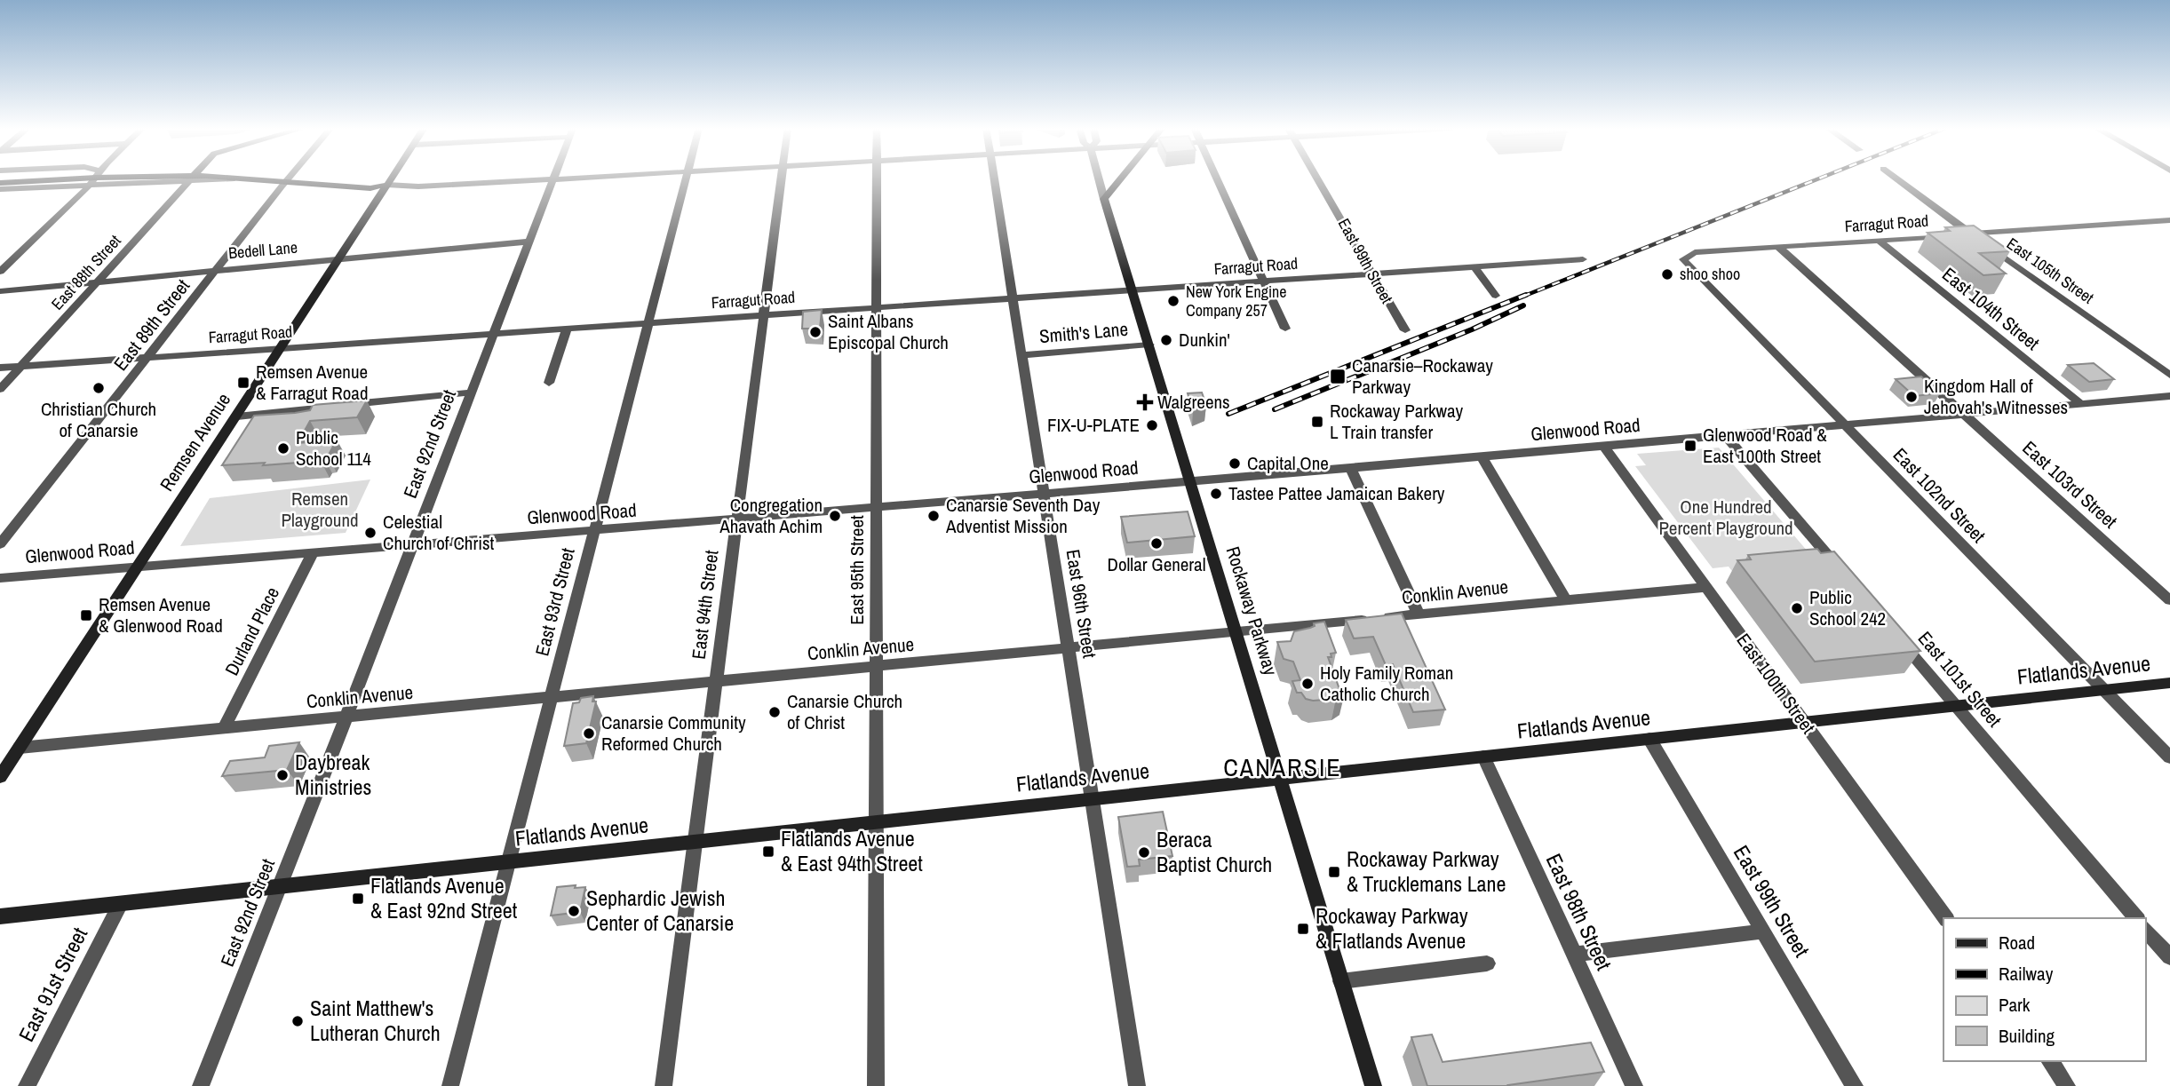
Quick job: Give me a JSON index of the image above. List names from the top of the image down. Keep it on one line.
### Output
{"streets":{"main road":["Remsen Avenue","Rockaway Parkway","Flatlands Avenue"],"street":["Farragut Road","Bedell Lane","East 99th Street","East 105th Street","East 88th Street","East 104th Street","East 89th Street","Smith's Lane","Glenwood Road","East 92nd Street","East 103rd Street","East 102nd Street","East 95th Street","Conklin Avenue","East 93rd Street","East 96th Street","East 94th Street","Durland Place","East 101st Street","East 100th Street","East 98th Street","East 91st Street"]},"crossings":[["Farragut Road","East 99th Street"],["Farragut Road","East 105th Street"],["Farragut Road","East 88th Street"],["Farragut Road","East 104th Street"],["Farragut Road","East 89th Street"],["Farragut Road","Remsen Avenue"],["Farragut Road","East 92nd Street"],["Farragut Road","East 103rd Street"],["Farragut Road","East 102nd Street"],["Farragut Road","East 95th Street"],["Farragut Road","East 93rd Street"],["Farragut Road","East 96th Street"],["Farragut Road","East 94th Street"],["Farragut Road","Rockaway Parkway"],["Bedell Lane","East 88th Street"],["Bedell Lane","East 89th Street"],["Bedell Lane","Remsen Avenue"],["Bedell Lane","East 92nd Street"],["East 99th Street","Flatlands Avenue"],["East 104th Street","Glenwood Road"],["Smith's Lane","East 96th Street"],["Smith's Lane","Rockaway Parkway"],["Glenwood Road","Remsen Avenue"],["Glenwood Road","East 92nd Street"],["Glenwood Road","East 103rd Street"],["Glenwood Road","East 102nd Street"],["Glenwood Road","East 95th Street"],["Glenwood Road","East 93rd Street"],["Glenwood Road","East 96th Street"],["Glenwood Road","East 94th Street"],["Glenwood Road","Rockaway Parkway"],["Glenwood Road","Durland Place"],["Glenwood Road","East 100th Street"],["Remsen Avenue","Conklin Avenue"],["East 92nd Street","Conklin Avenue"],["East 92nd Street","Flatlands Avenue"],["East 102nd Street","Flatlands Avenue"],["East 95th Street","Conklin Avenue"],["East 95th Street","Flatlands Avenue"],["Conklin Avenue","East 93rd Street"],["Conklin Avenue","East 96th Street"],["Conklin Avenue","East 94th Street"],["Conklin Avenue","Rockaway Parkway"],["Conklin Avenue","Durland Place"],["Conklin Avenue","East 100th Street"],["East 93rd Street","Flatlands Avenue"],["East 96th Street","Flatlands Avenue"],["East 94th Street","Flatlands Avenue"],["Rockaway Parkway","Flatlands Avenue"],["Flatlands Avenue","East 101st Street"],["Flatlands Avenue","East 100th Street"],["Flatlands Avenue","East 98th Street"],["Flatlands Avenue","East 91st Street"]],"districts":["CANARSIE"],"parks":["Remsen Playground","One Hundred Percent Playground"],"places":{"other":["shoo shoo","New York Engine Company 257","Saint Albans Episcopal Church","Dunkin'","Christian Church of Canarsie","Kingdom Hall of Jehovah's Witnesses","FIX-U-PLATE","Public School 114","Capital One","Tastee Pattee Jamaican Bakery","Congregation Ahavath Achim","Canarsie Seventh Day Adventist Mission","Celestial Church of Christ","Dollar General","Public School 242","Holy Family Roman Catholic Church","Canarsie Church of Christ","Canarsie Community Reformed Church","Daybreak Ministries","Beraca Baptist Church","Sephardic Jewish Center of Canarsie","Saint Matthew's Lutheran Church"],"transit":["Canarsie–Rockaway Parkway","Remsen Avenue & Farragut Road","Rockaway Parkway L Train transfer","Glenwood Road & East 100th Street","Remsen Avenue & Glenwood Road","Flatlands Avenue & East 94th Street","Rockaway Parkway & Trucklemans Lane","Flatlands Avenue & East 92nd Street","Rockaway Parkway & Flatlands Avenue"],"health":["Walgreens"]},"legend":["Road","Railway","Park","Building"]}
